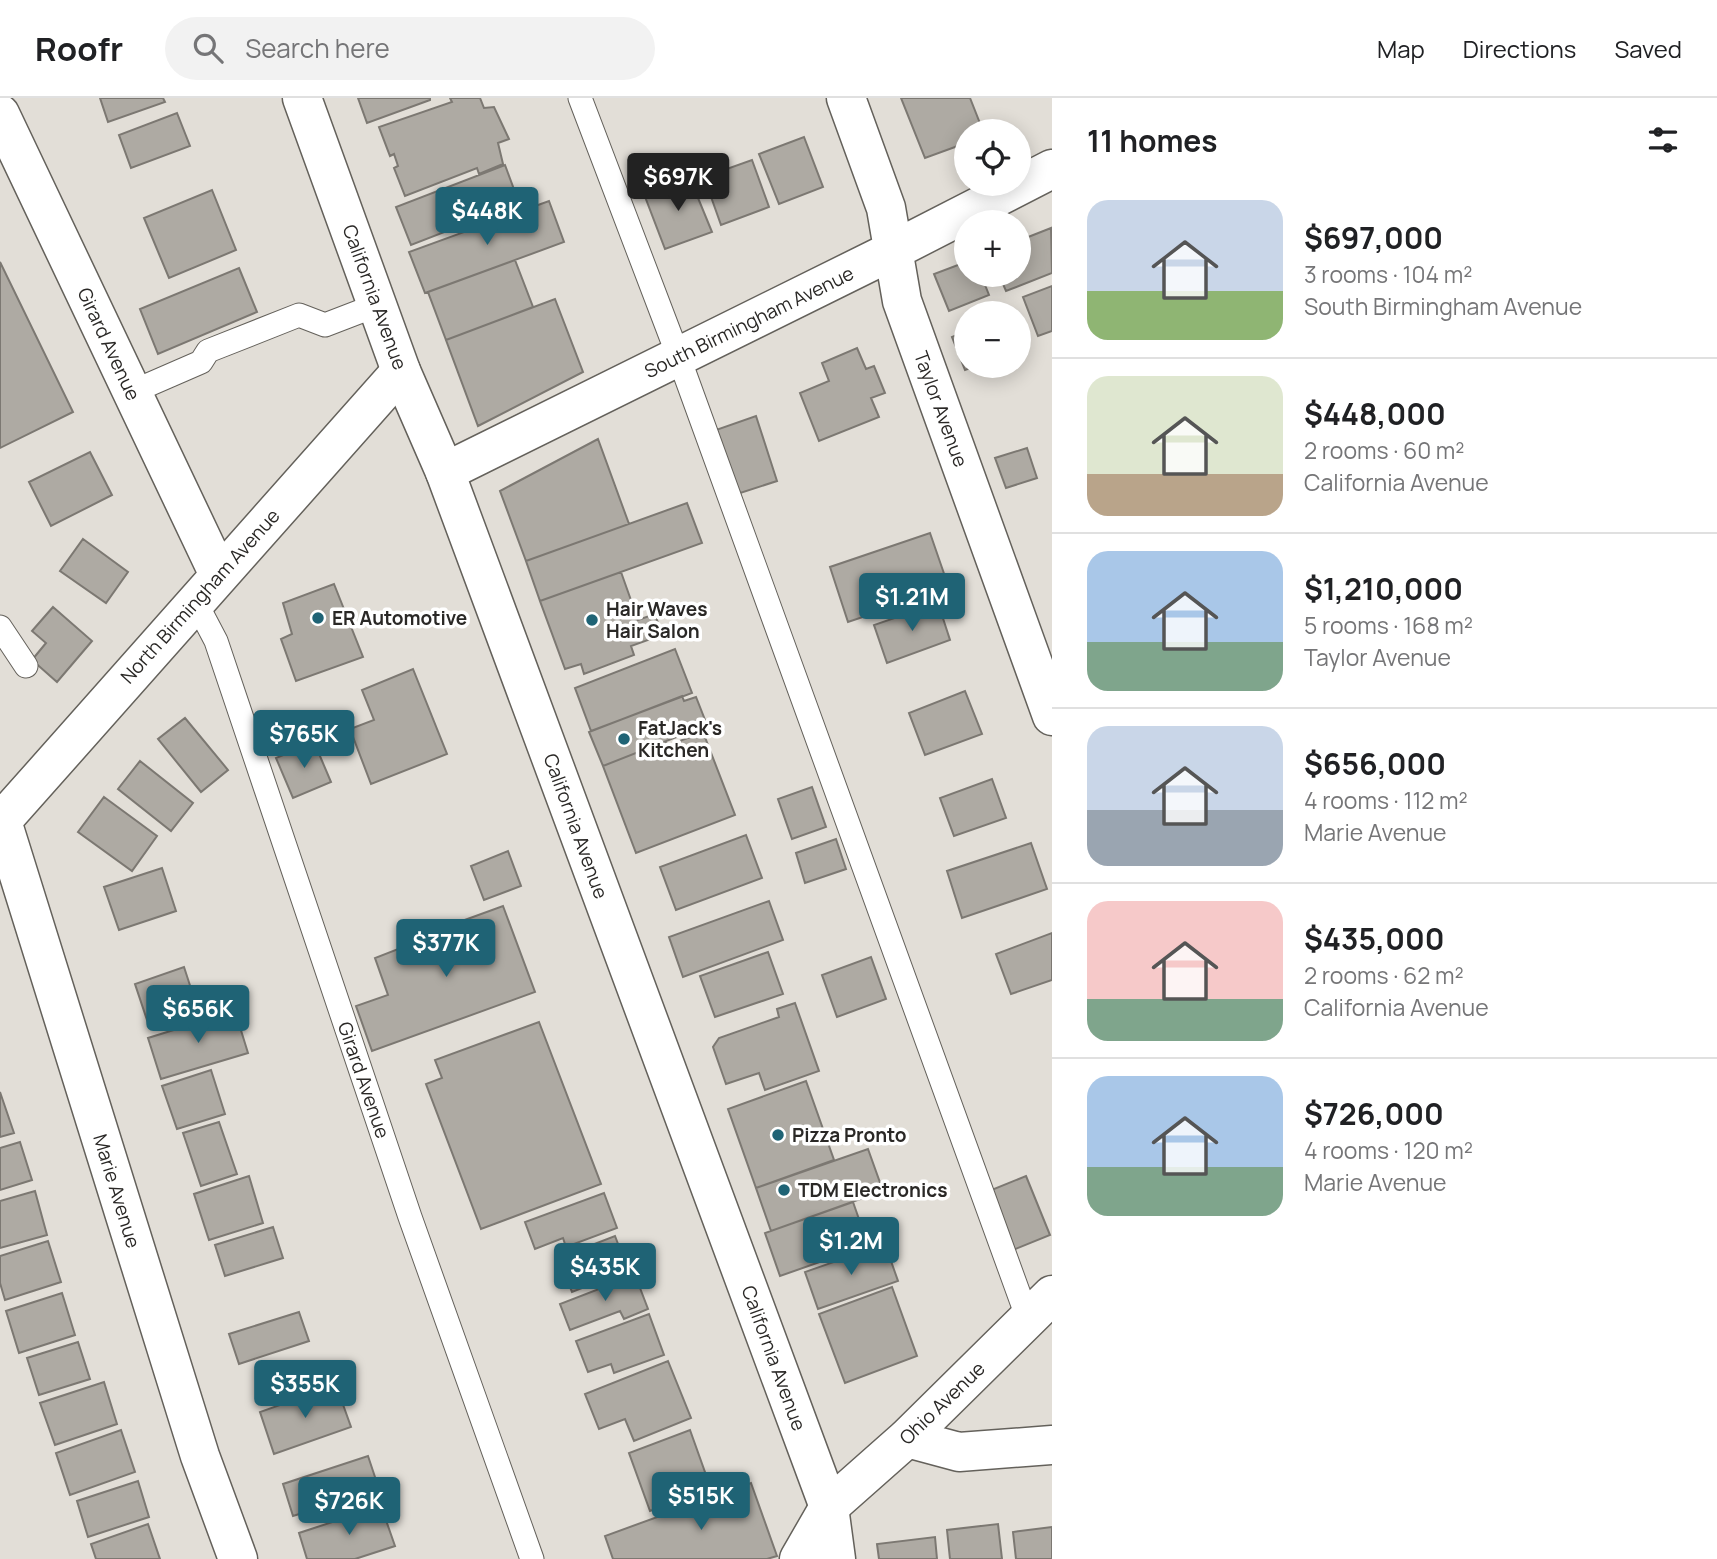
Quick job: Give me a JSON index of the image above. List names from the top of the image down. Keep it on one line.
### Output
{"streets":{"street":["California Avenue","South Birmingham Avenue","Girard Avenue","Taylor Avenue","North Birmingham Avenue","Marie Avenue","Ohio Avenue"]},"crossings":[["California Avenue","South Birmingham Avenue"],["California Avenue","North Birmingham Avenue"],["California Avenue","Ohio Avenue"],["South Birmingham Avenue","Taylor Avenue"],["Girard Avenue","North Birmingham Avenue"],["North Birmingham Avenue","Marie Avenue"]],"places":["ER Automotive","Hair Waves Hair Salon","FatJack's Kitchen","Pizza Pronto","TDM Electronics"],"page":{"header":"Roofr","search":"Search here","nav":["Map","Directions","Saved"],"heading":"11 homes","map_buttons":["+","−"],"price":["$697K","$448K","$1.21M","$765K","$377K","$656K","$1.2M","$435K","$355K","$515K","$726K"],"list":[{"name":"$697,000","note":"3 rooms · 104 m² · South Birmingham Avenue"},{"name":"$448,000","note":"2 rooms · 60 m² · California Avenue"},{"name":"$1,210,000","note":"5 rooms · 168 m² · Taylor Avenue"},{"name":"$656,000","note":"4 rooms · 112 m² · Marie Avenue"},{"name":"$435,000","note":"2 rooms · 62 m² · California Avenue"},{"name":"$726,000","note":"4 rooms · 120 m² · Marie Avenue"}]}}
